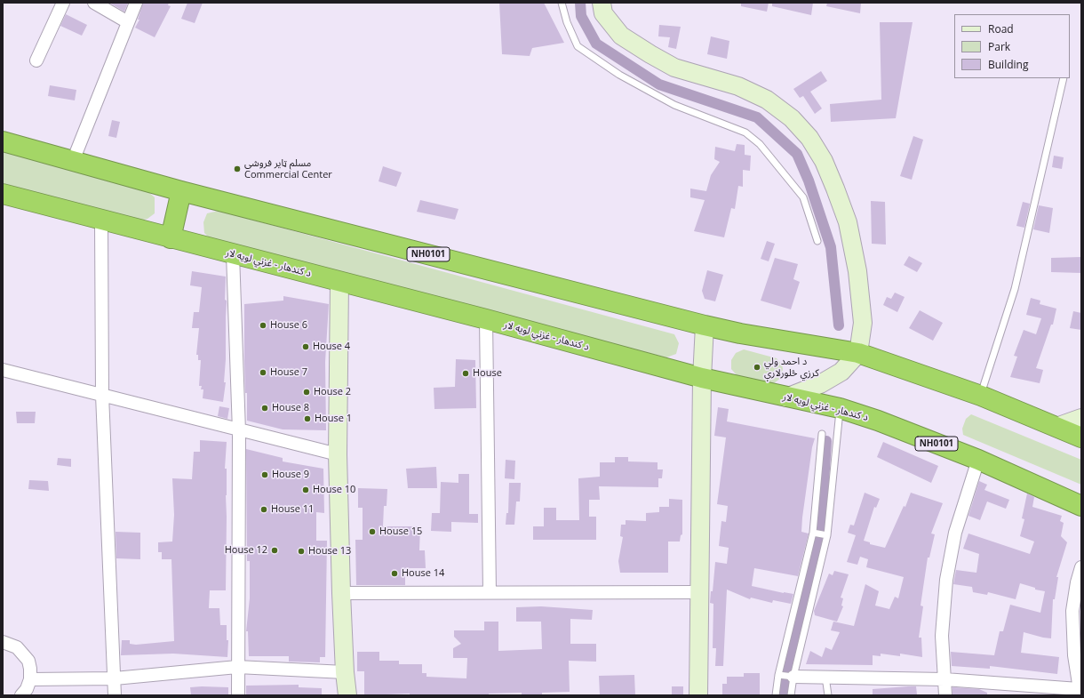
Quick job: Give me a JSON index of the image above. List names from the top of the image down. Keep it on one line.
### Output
{"streets":{"highway":["NH0101","د کندهار - غزني لويه لار"]},"places":["مسلم ټایر فروشي Commercial Center","House 6","House 4","د احمد ولي کرزي څلورلارې","House 7","House","House 2","House 8","House 1","House 9","House 10","House 11","House 15","House 12","House 13","House 14"],"legend":["Road","Park","Building"]}
